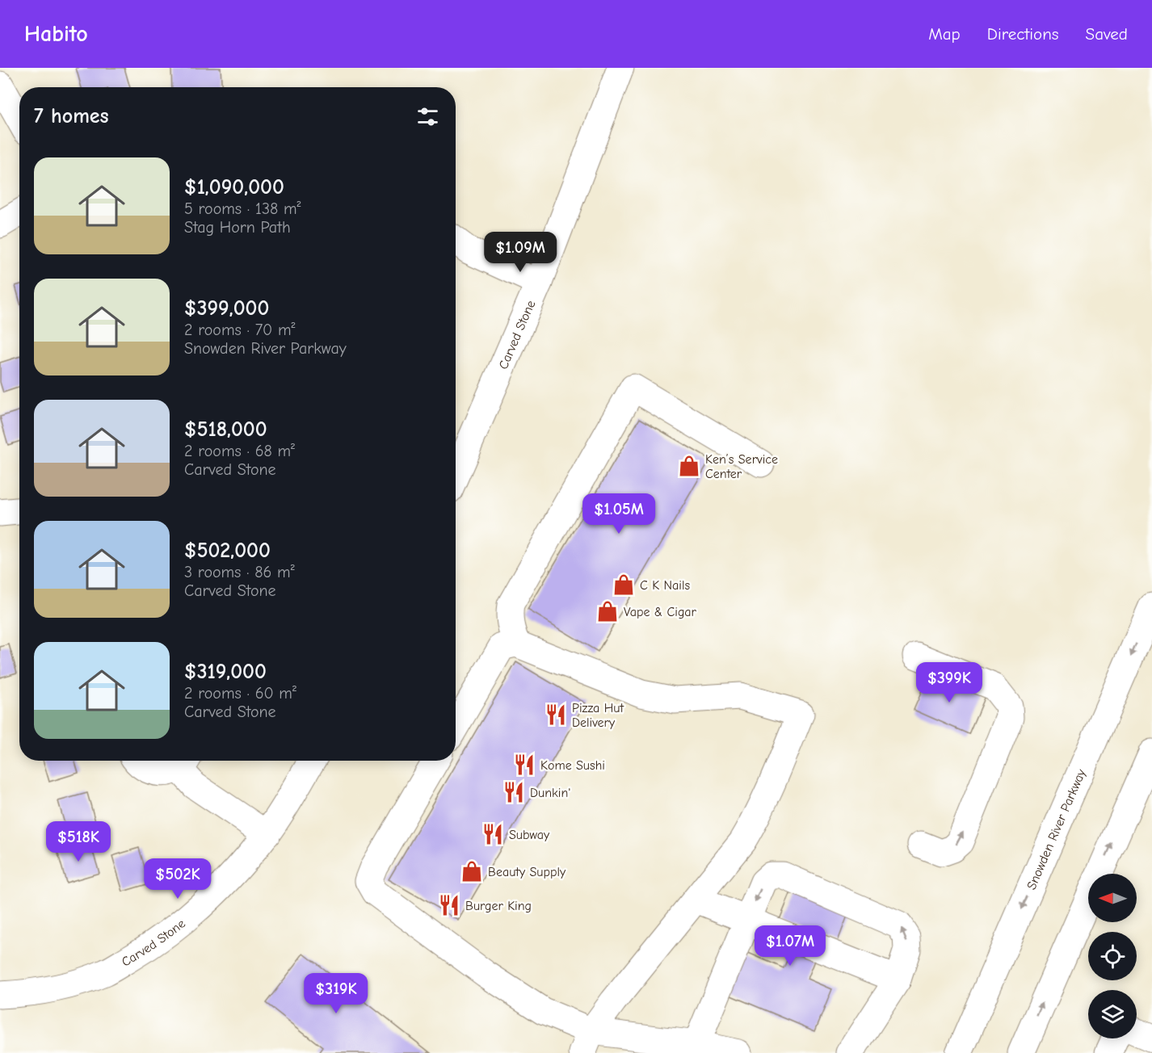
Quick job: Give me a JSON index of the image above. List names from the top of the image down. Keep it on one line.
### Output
{"streets":{"street":["Carved Stone","Snowden River Parkway"]},"places":{"shop":["Ken’s Service Center","C K Nails","Vape & Cigar","Beauty Supply"],"restaurant":["Pizza Hut Delivery","Kome Sushi","Dunkin'","Subway","Burger King"]},"north":"left","page":{"header":"Habito","nav":["Map","Directions","Saved"],"heading":"7 homes","list":[{"name":"$1,090,000","note":"5 rooms · 138 m² · Stag Horn Path"},{"name":"$399,000","note":"2 rooms · 70 m² · Snowden River Parkway"},{"name":"$518,000","note":"2 rooms · 68 m² · Carved Stone"},{"name":"$502,000","note":"3 rooms · 86 m² · Carved Stone"},{"name":"$319,000","note":"2 rooms · 60 m² · Carved Stone"}],"price":["$1.09M","$1.05M","$399K","$518K","$502K","$1.07M","$319K"]}}
